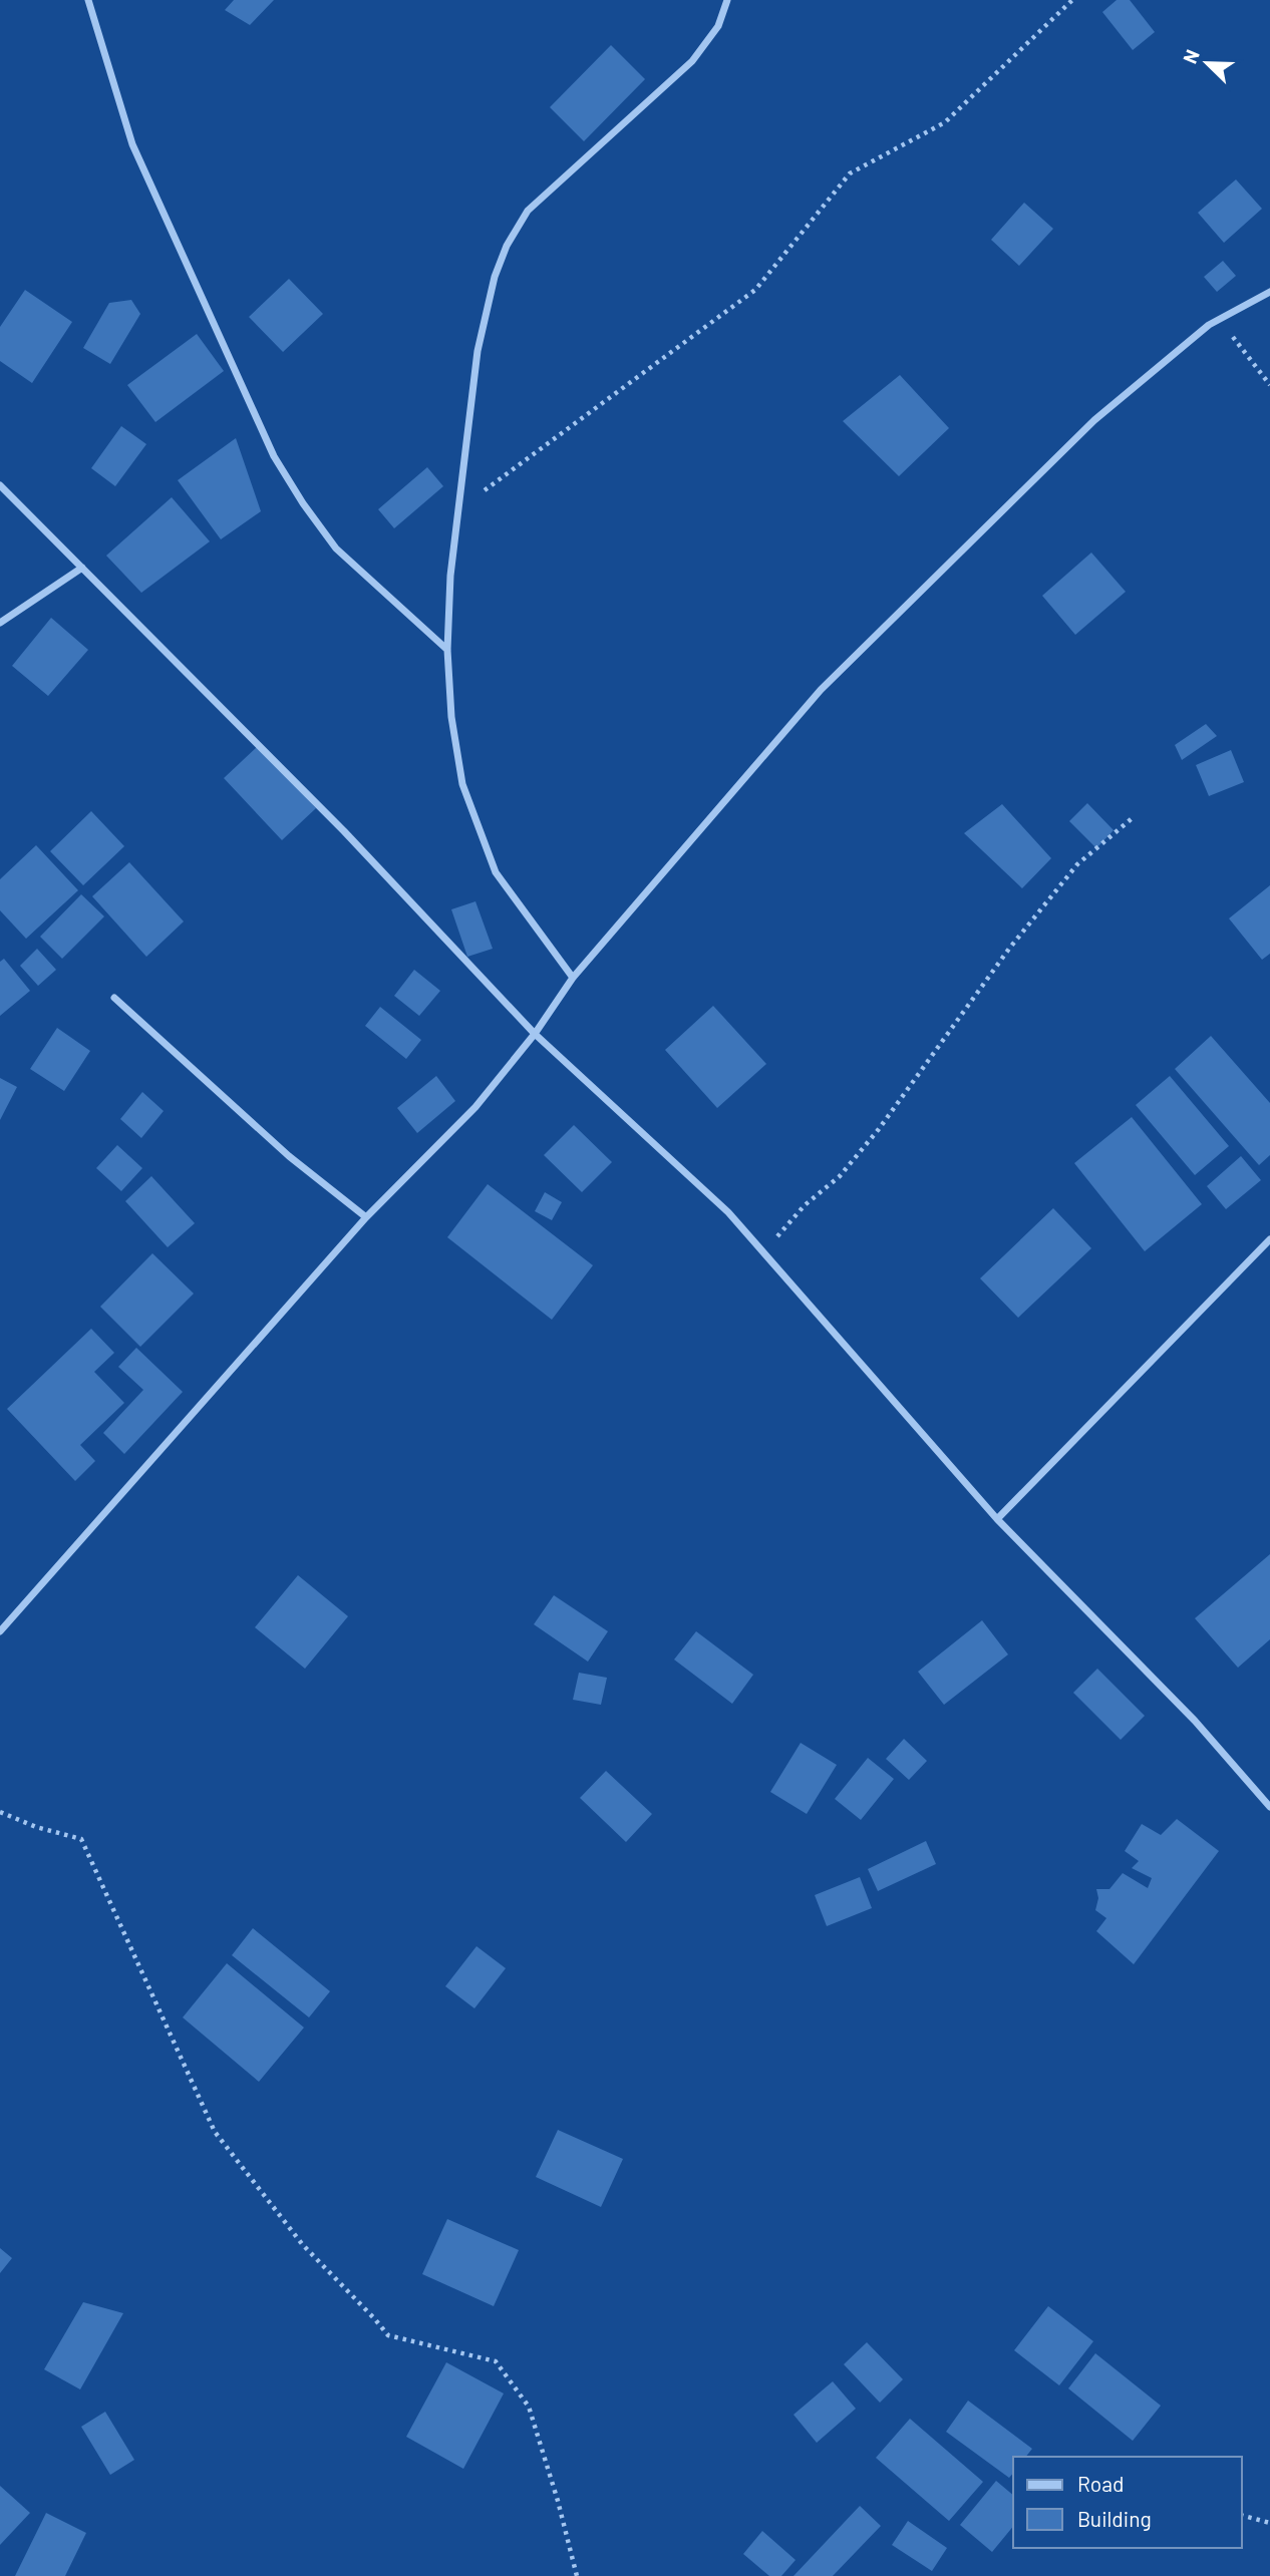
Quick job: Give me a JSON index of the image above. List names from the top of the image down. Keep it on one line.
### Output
{"legend":["Road","Building"],"north":"top left"}
